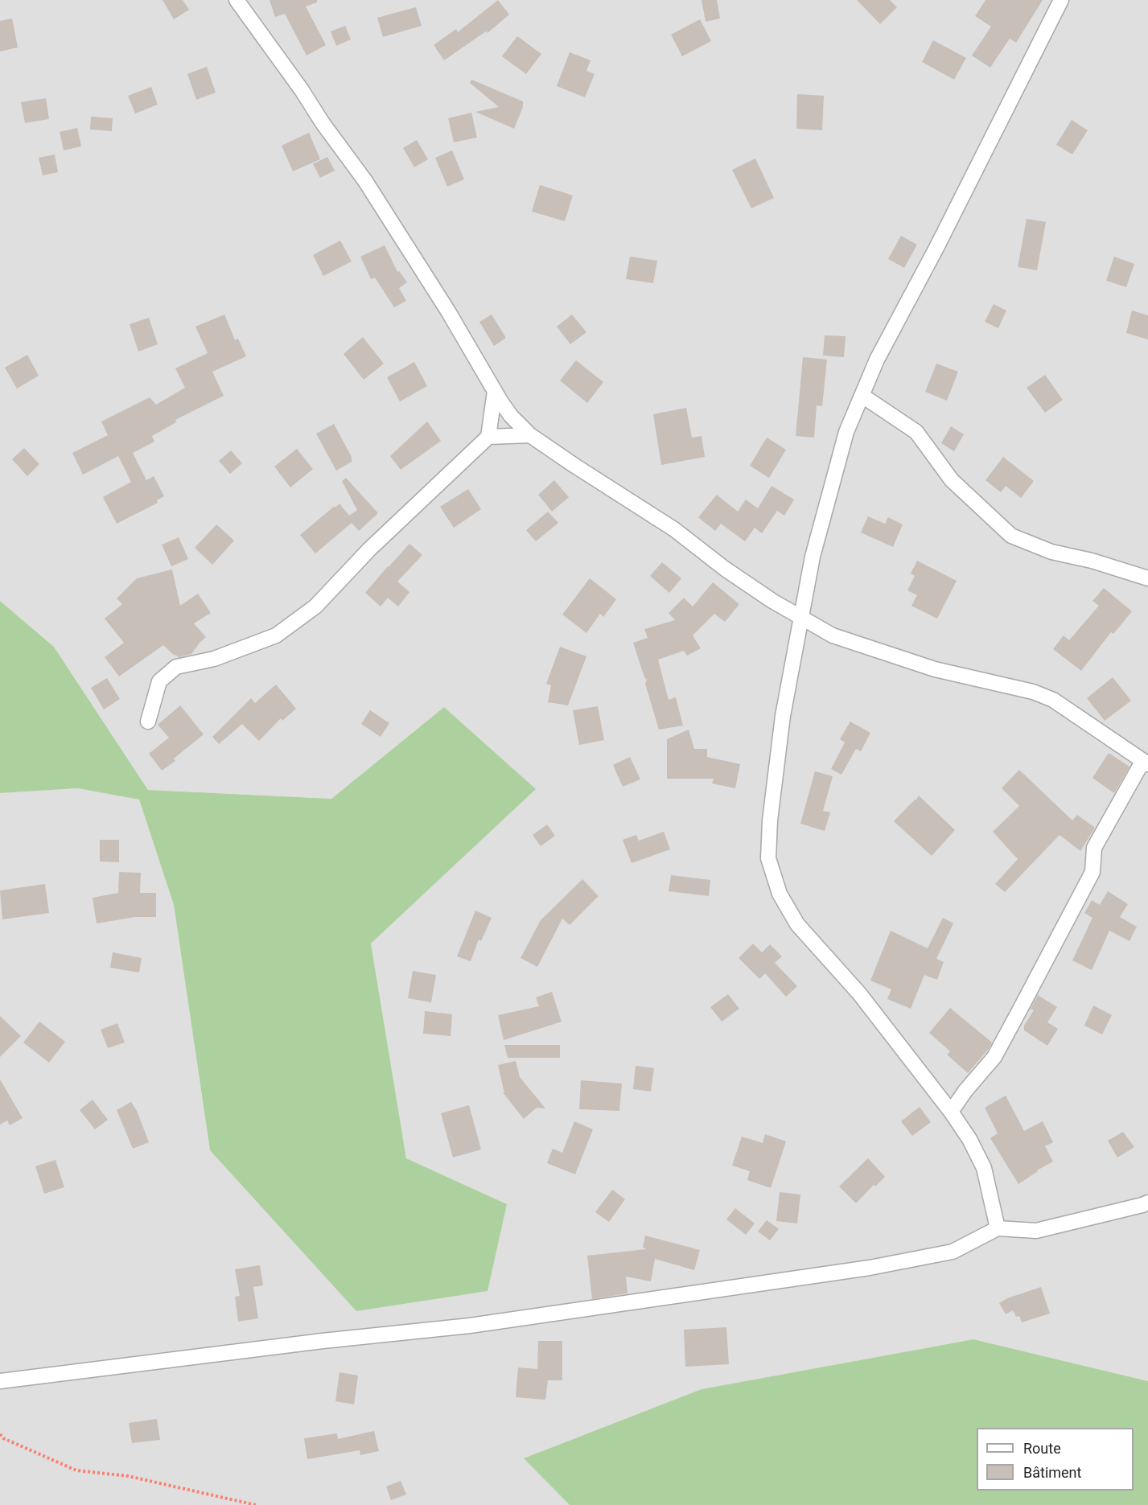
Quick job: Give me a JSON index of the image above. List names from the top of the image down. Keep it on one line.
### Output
{"legend":["Route","Bâtiment"]}
